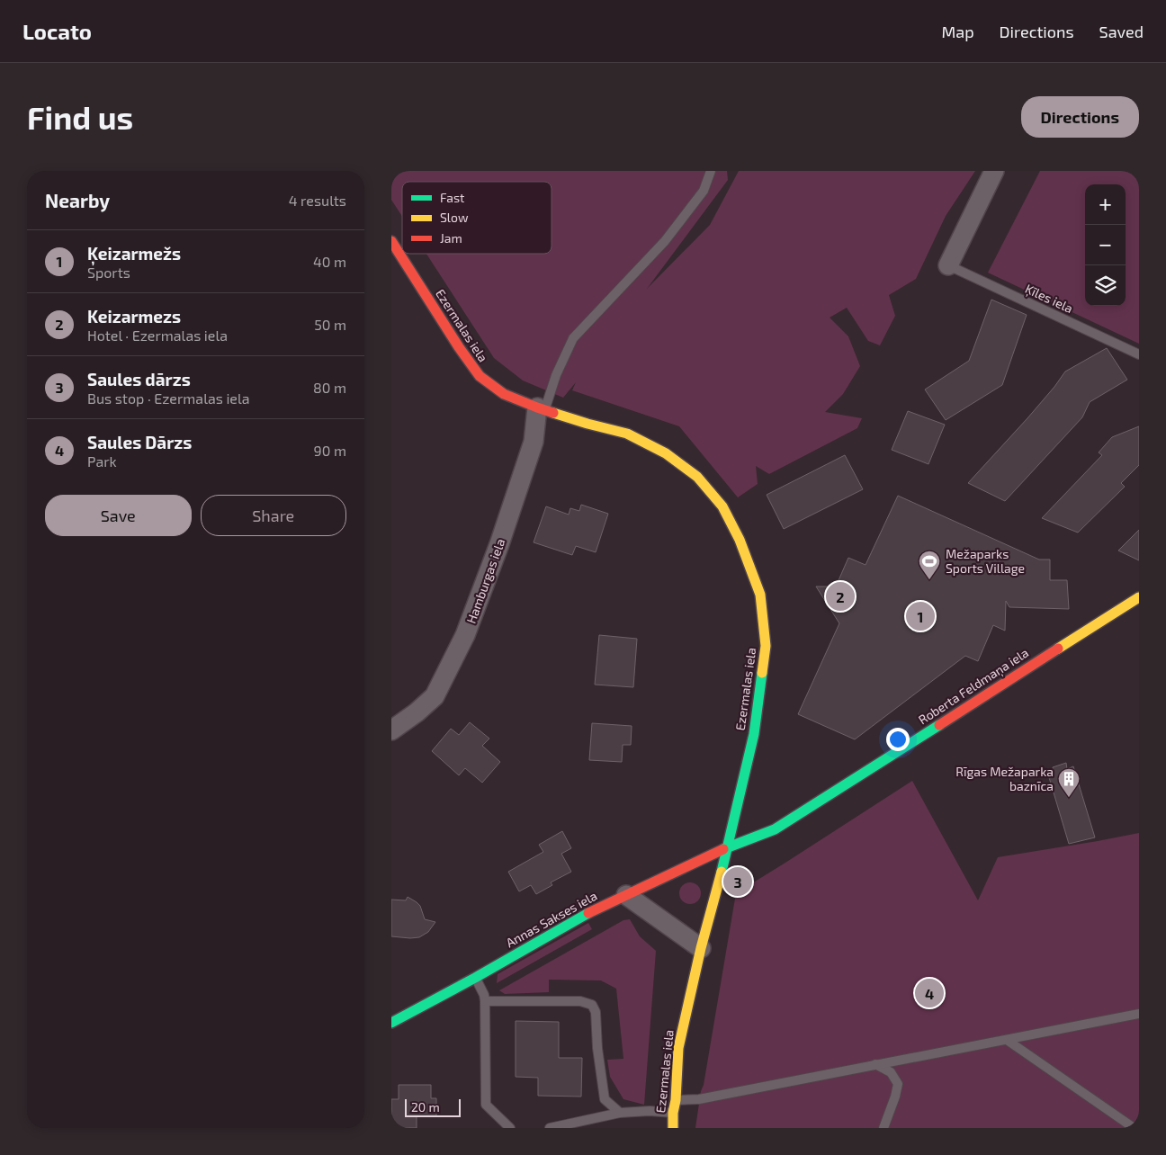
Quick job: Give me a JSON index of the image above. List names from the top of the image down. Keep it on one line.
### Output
{"streets":{"street":["Ezermalas iela","Hamburgas iela","Roberta Feldmaņa iela","Annas Sakses iela"],"lane":["Ķīles iela"]},"crossings":[["Ezermalas iela","Hamburgas iela"],["Ezermalas iela","Roberta Feldmaņa iela"],["Ezermalas iela","Annas Sakses iela"],["Roberta Feldmaņa iela","Annas Sakses iela"]],"places":{"sports":["Mežaparks Sports Village"],"building":["Rīgas Mežaparka baznīca"]},"legend":["Fast","Slow","Jam"],"scale_bar":"20 m","page":{"header":"Locato","nav":["Map","Directions","Saved"],"buttons":["Directions",["Save","Share"]],"title":"Find us","heading":["Nearby","4 results"],"map_buttons":["+","−"],"list":[{"mark":"1","name":"Ķeizarmežs","note":"Sports","value":"40 m"},{"mark":"2","name":"Keizarmezs","note":"Hotel · Ezermalas iela","value":"50 m"},{"mark":"3","name":"Saules dārzs","note":"Bus stop · Ezermalas iela","value":"80 m"},{"mark":"4","name":"Saules Dārzs","note":"Park","value":"90 m"}],"pins":["2","1","3","4"],"scale":"20 m"}}
